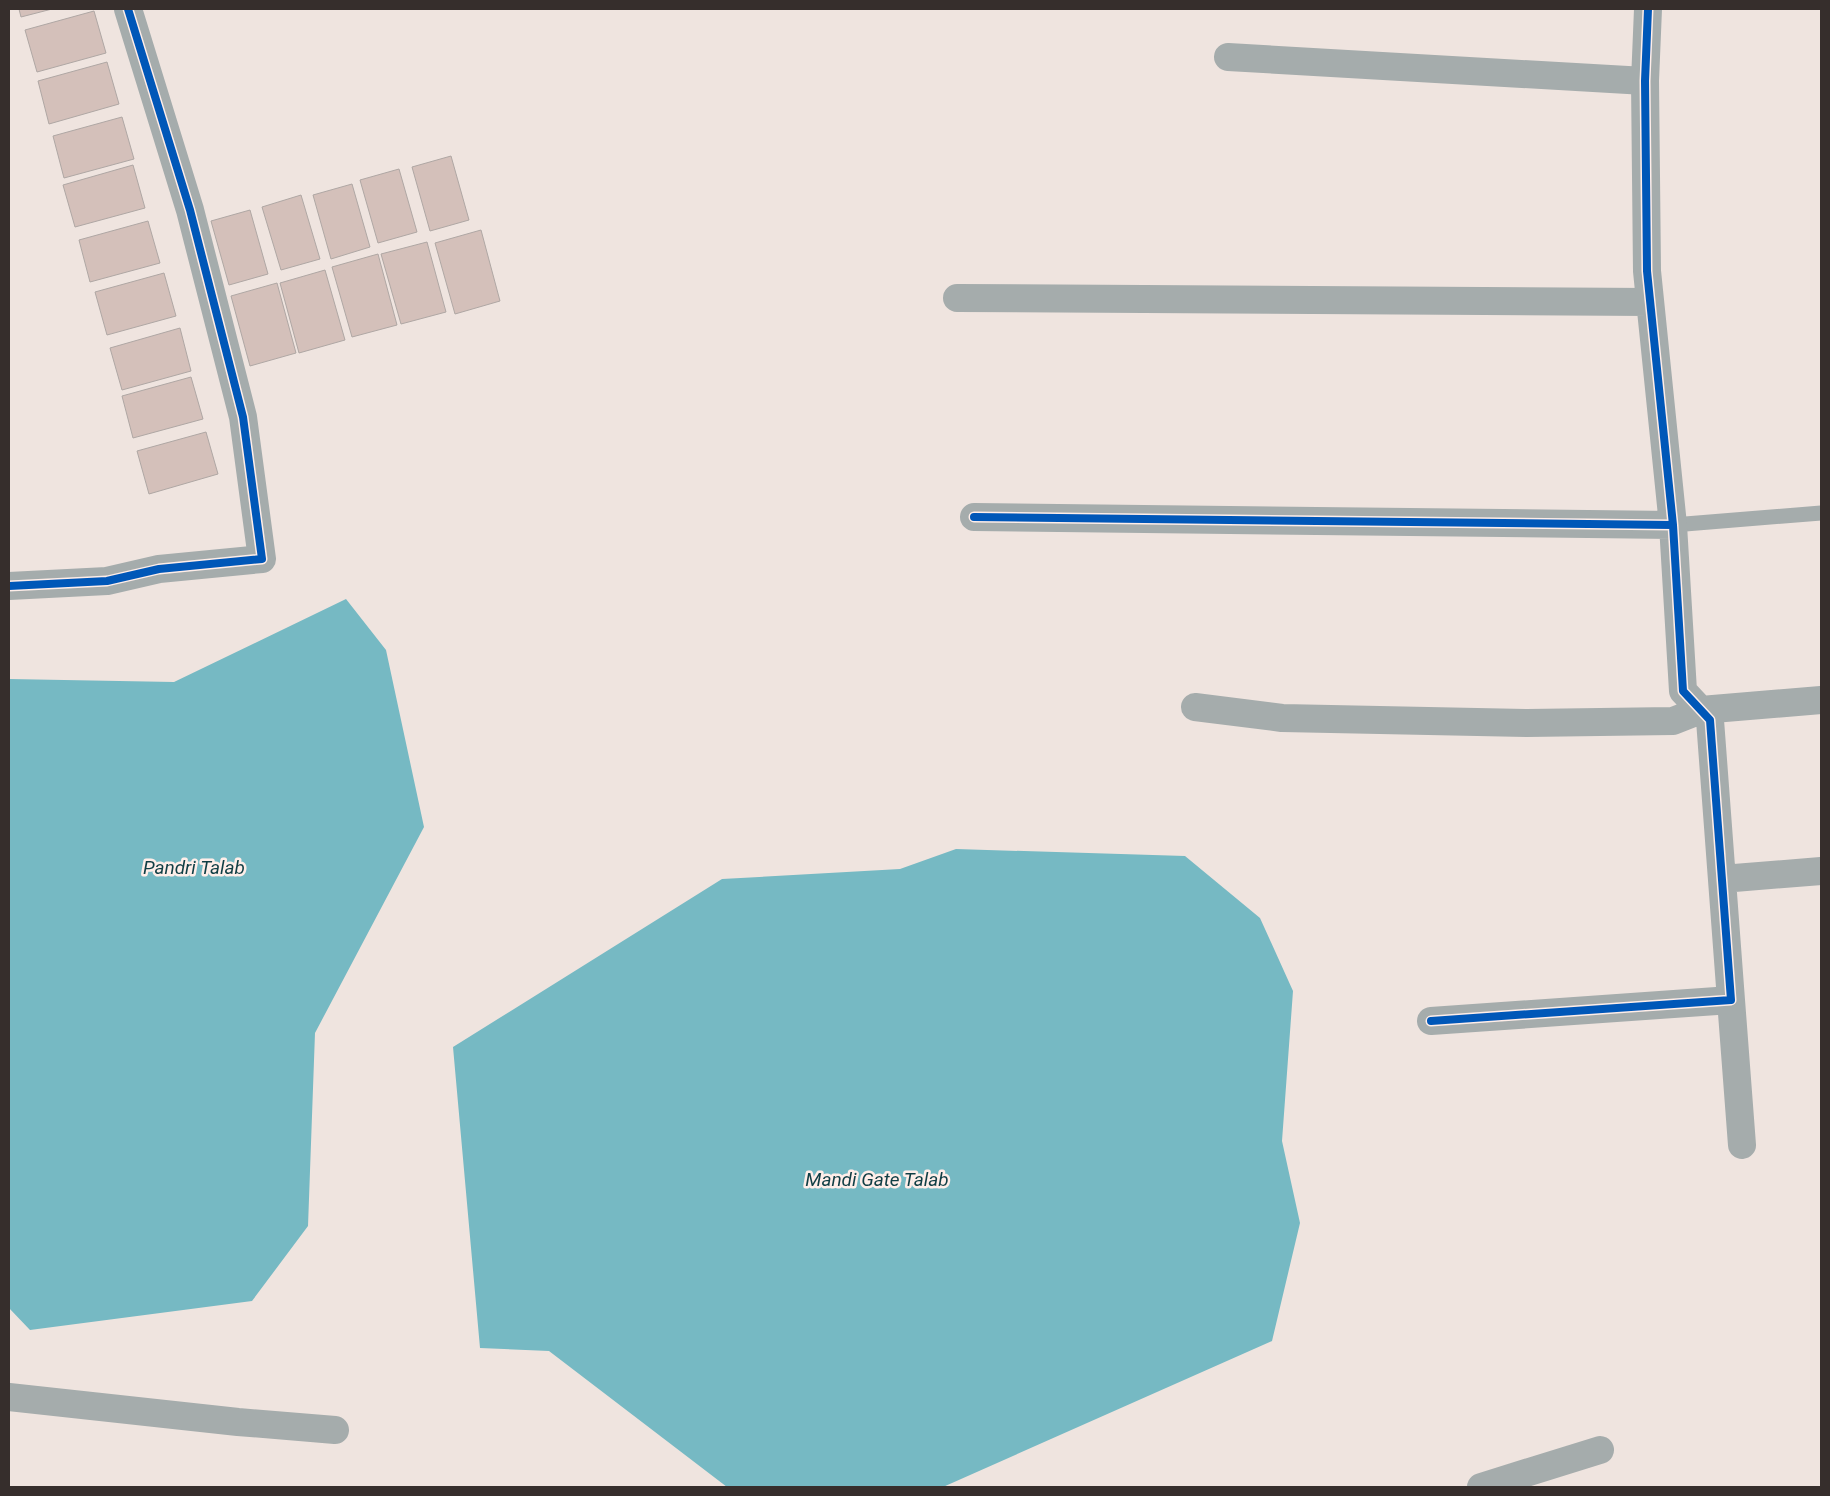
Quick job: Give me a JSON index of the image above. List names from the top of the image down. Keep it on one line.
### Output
{"water":["Pandri Talab","Mandi Gate Talab"]}
